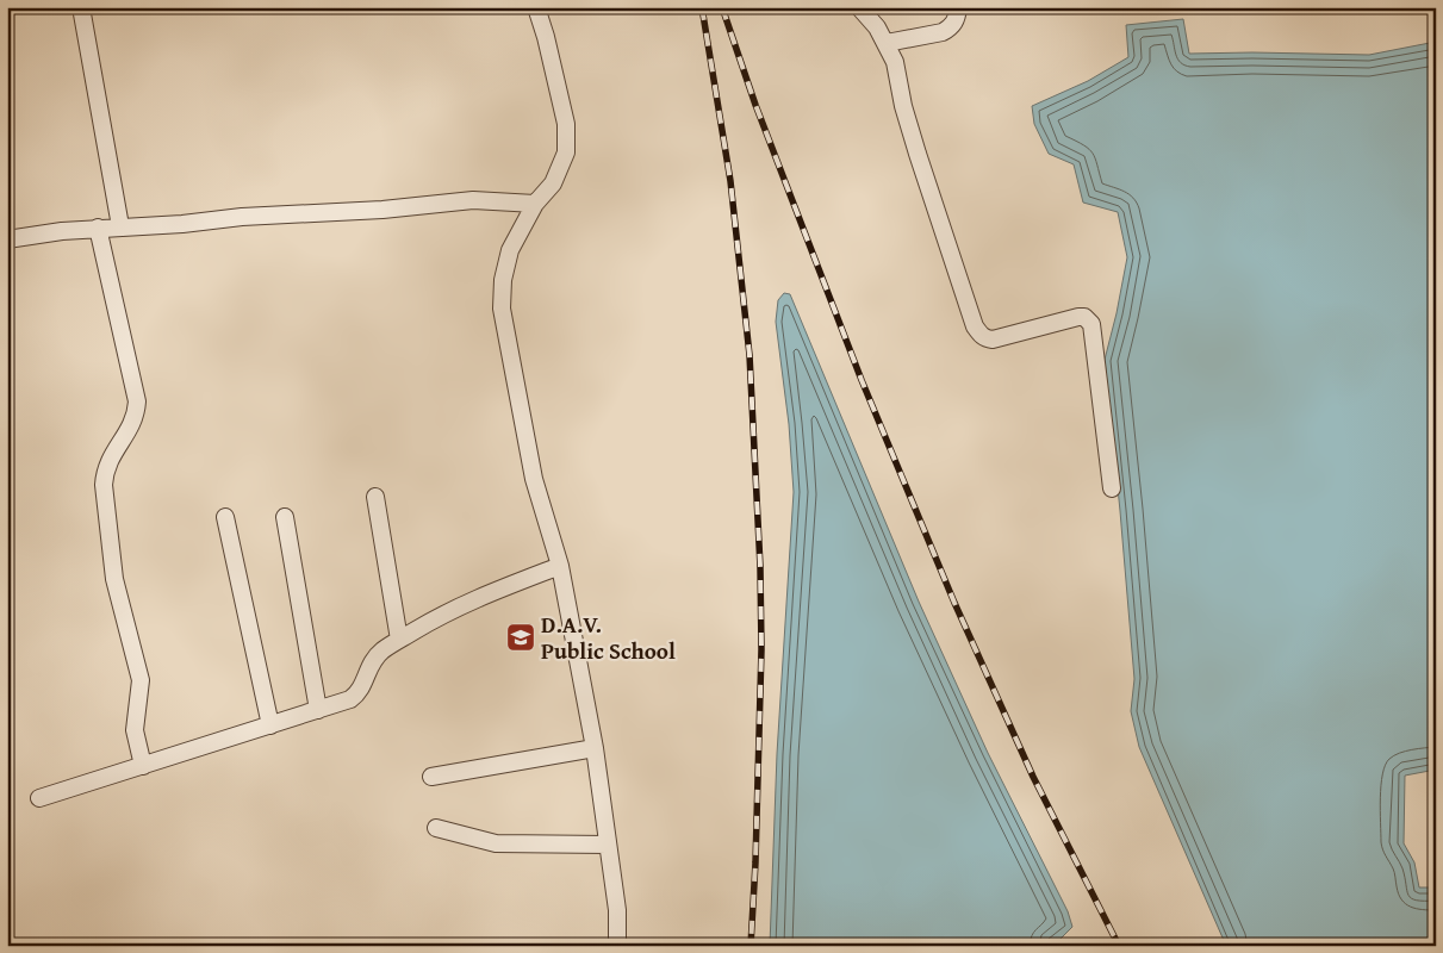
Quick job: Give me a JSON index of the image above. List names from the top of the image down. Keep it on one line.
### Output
{"places":{"school or university":["D.A.V. Public School"]}}
